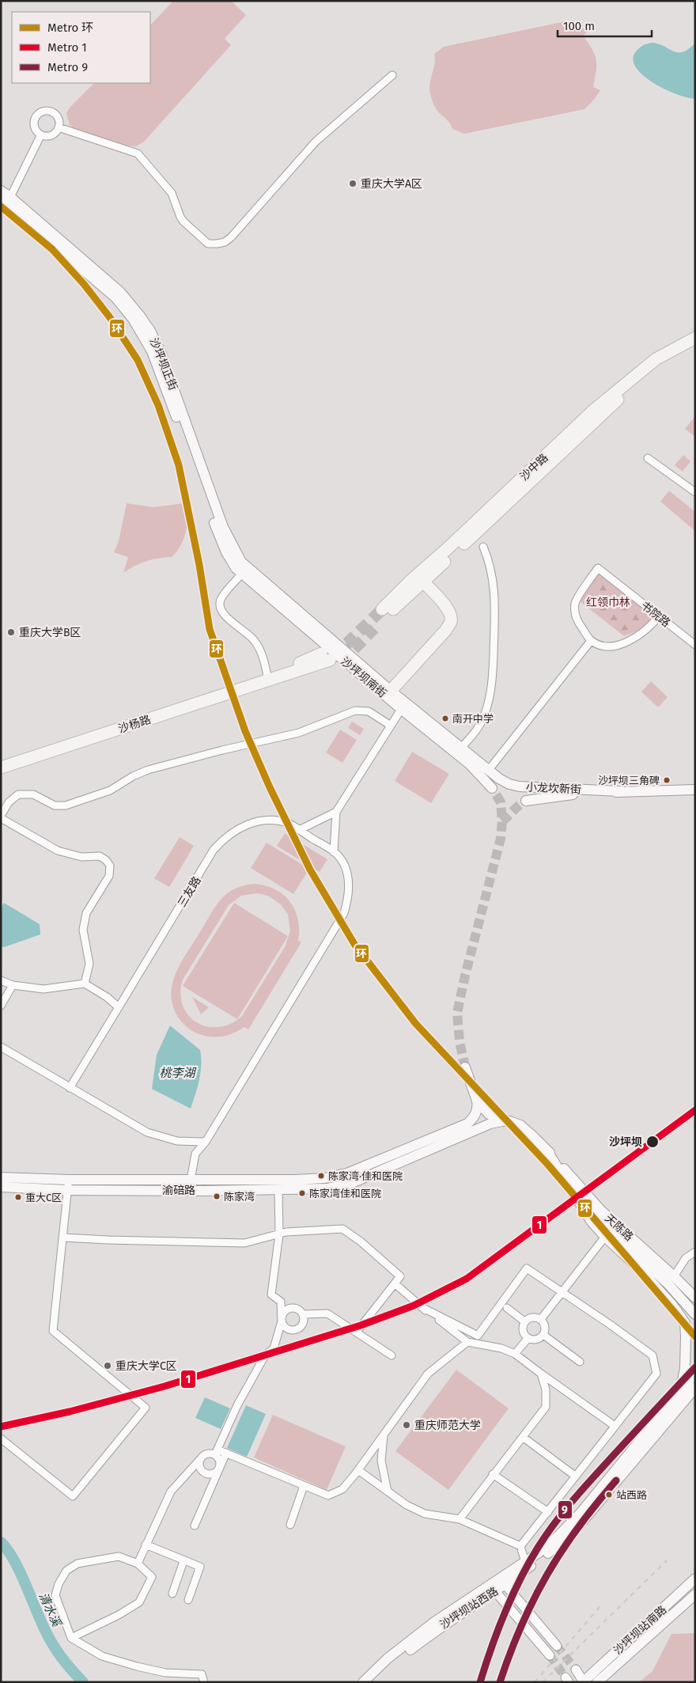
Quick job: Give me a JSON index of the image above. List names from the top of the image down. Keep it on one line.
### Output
{"streets":{"main road":["沙坪坝正街","沙中路","沙坪坝南街","沙杨路","小龙坎新街","渝碚路","天陈路","沙坪坝站西路","沙坪坝站南路"],"street":["书院路","三友路"]},"crossings":[["沙坪坝正街","沙坪坝南街"],["沙坪坝南街","小龙坎新街"],["渝碚路","天陈路"]],"water":["桃李湖","清水溪"],"parks":["红领巾林"],"places":["重庆大学A区","重庆大学B区","南开中学","沙坪坝三角碑","沙坪坝","陈家湾·佳和医院","陈家湾佳和医院","陈家湾","重大C区","重庆大学C区","重庆师范大学","站西路"],"lines":["metro line 环","metro line 1","metro line 9"],"legend":["Metro 环","Metro 1","Metro 9"],"scale_bar":"100 m"}
